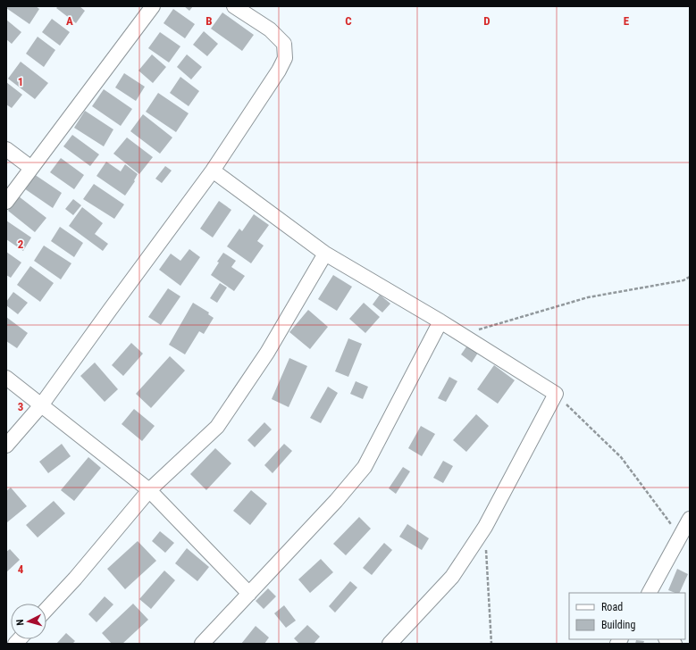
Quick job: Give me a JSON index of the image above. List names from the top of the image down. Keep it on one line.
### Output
{"legend":["Road","Building"],"north":"left","grid":{"columns":["A","B","C","D","E"],"rows":["1","2","3","4"]}}
